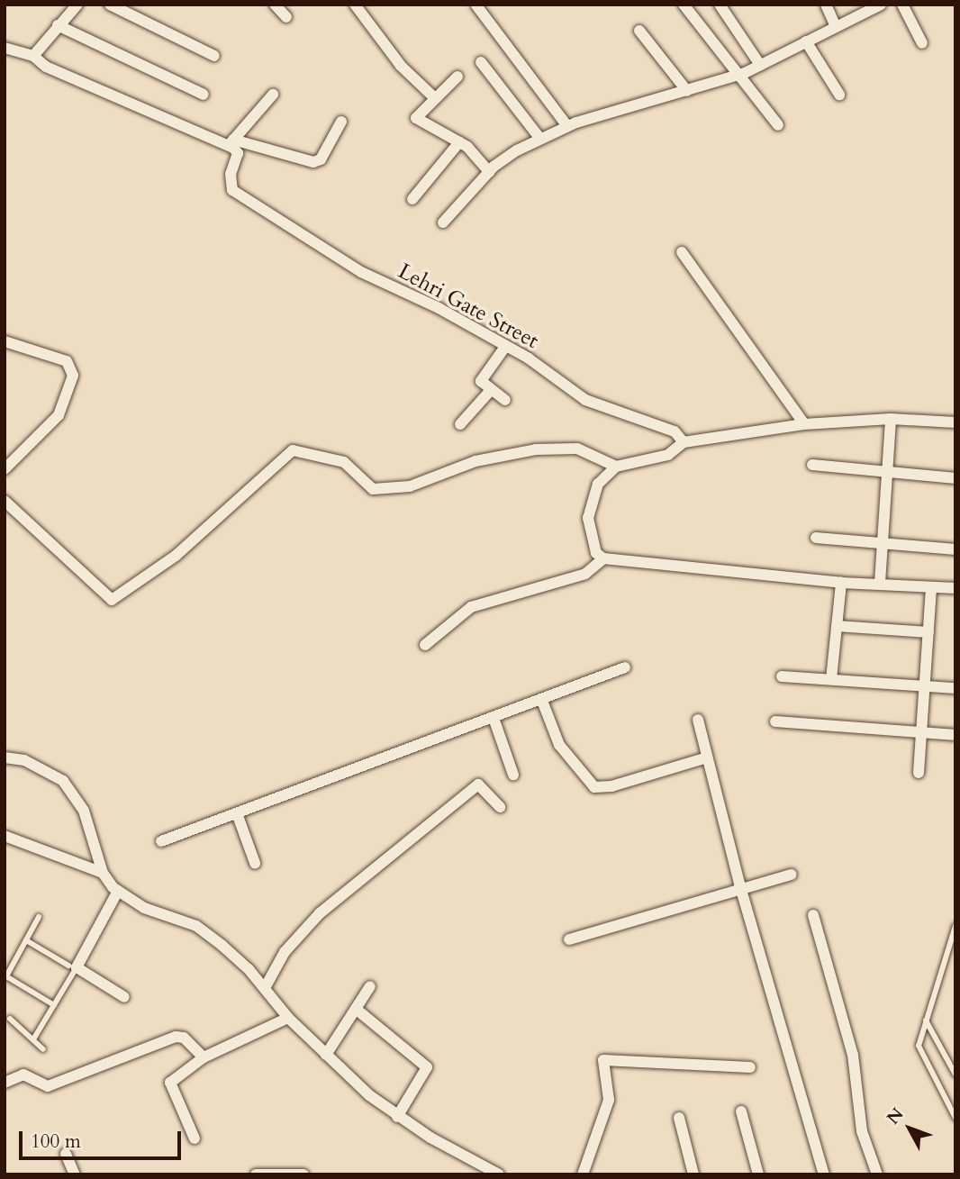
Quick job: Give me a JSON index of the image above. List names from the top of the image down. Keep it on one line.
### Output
{"streets":{"street":["Lehri Gate Street"]},"scale_bar":"100 m","north":"top left"}
